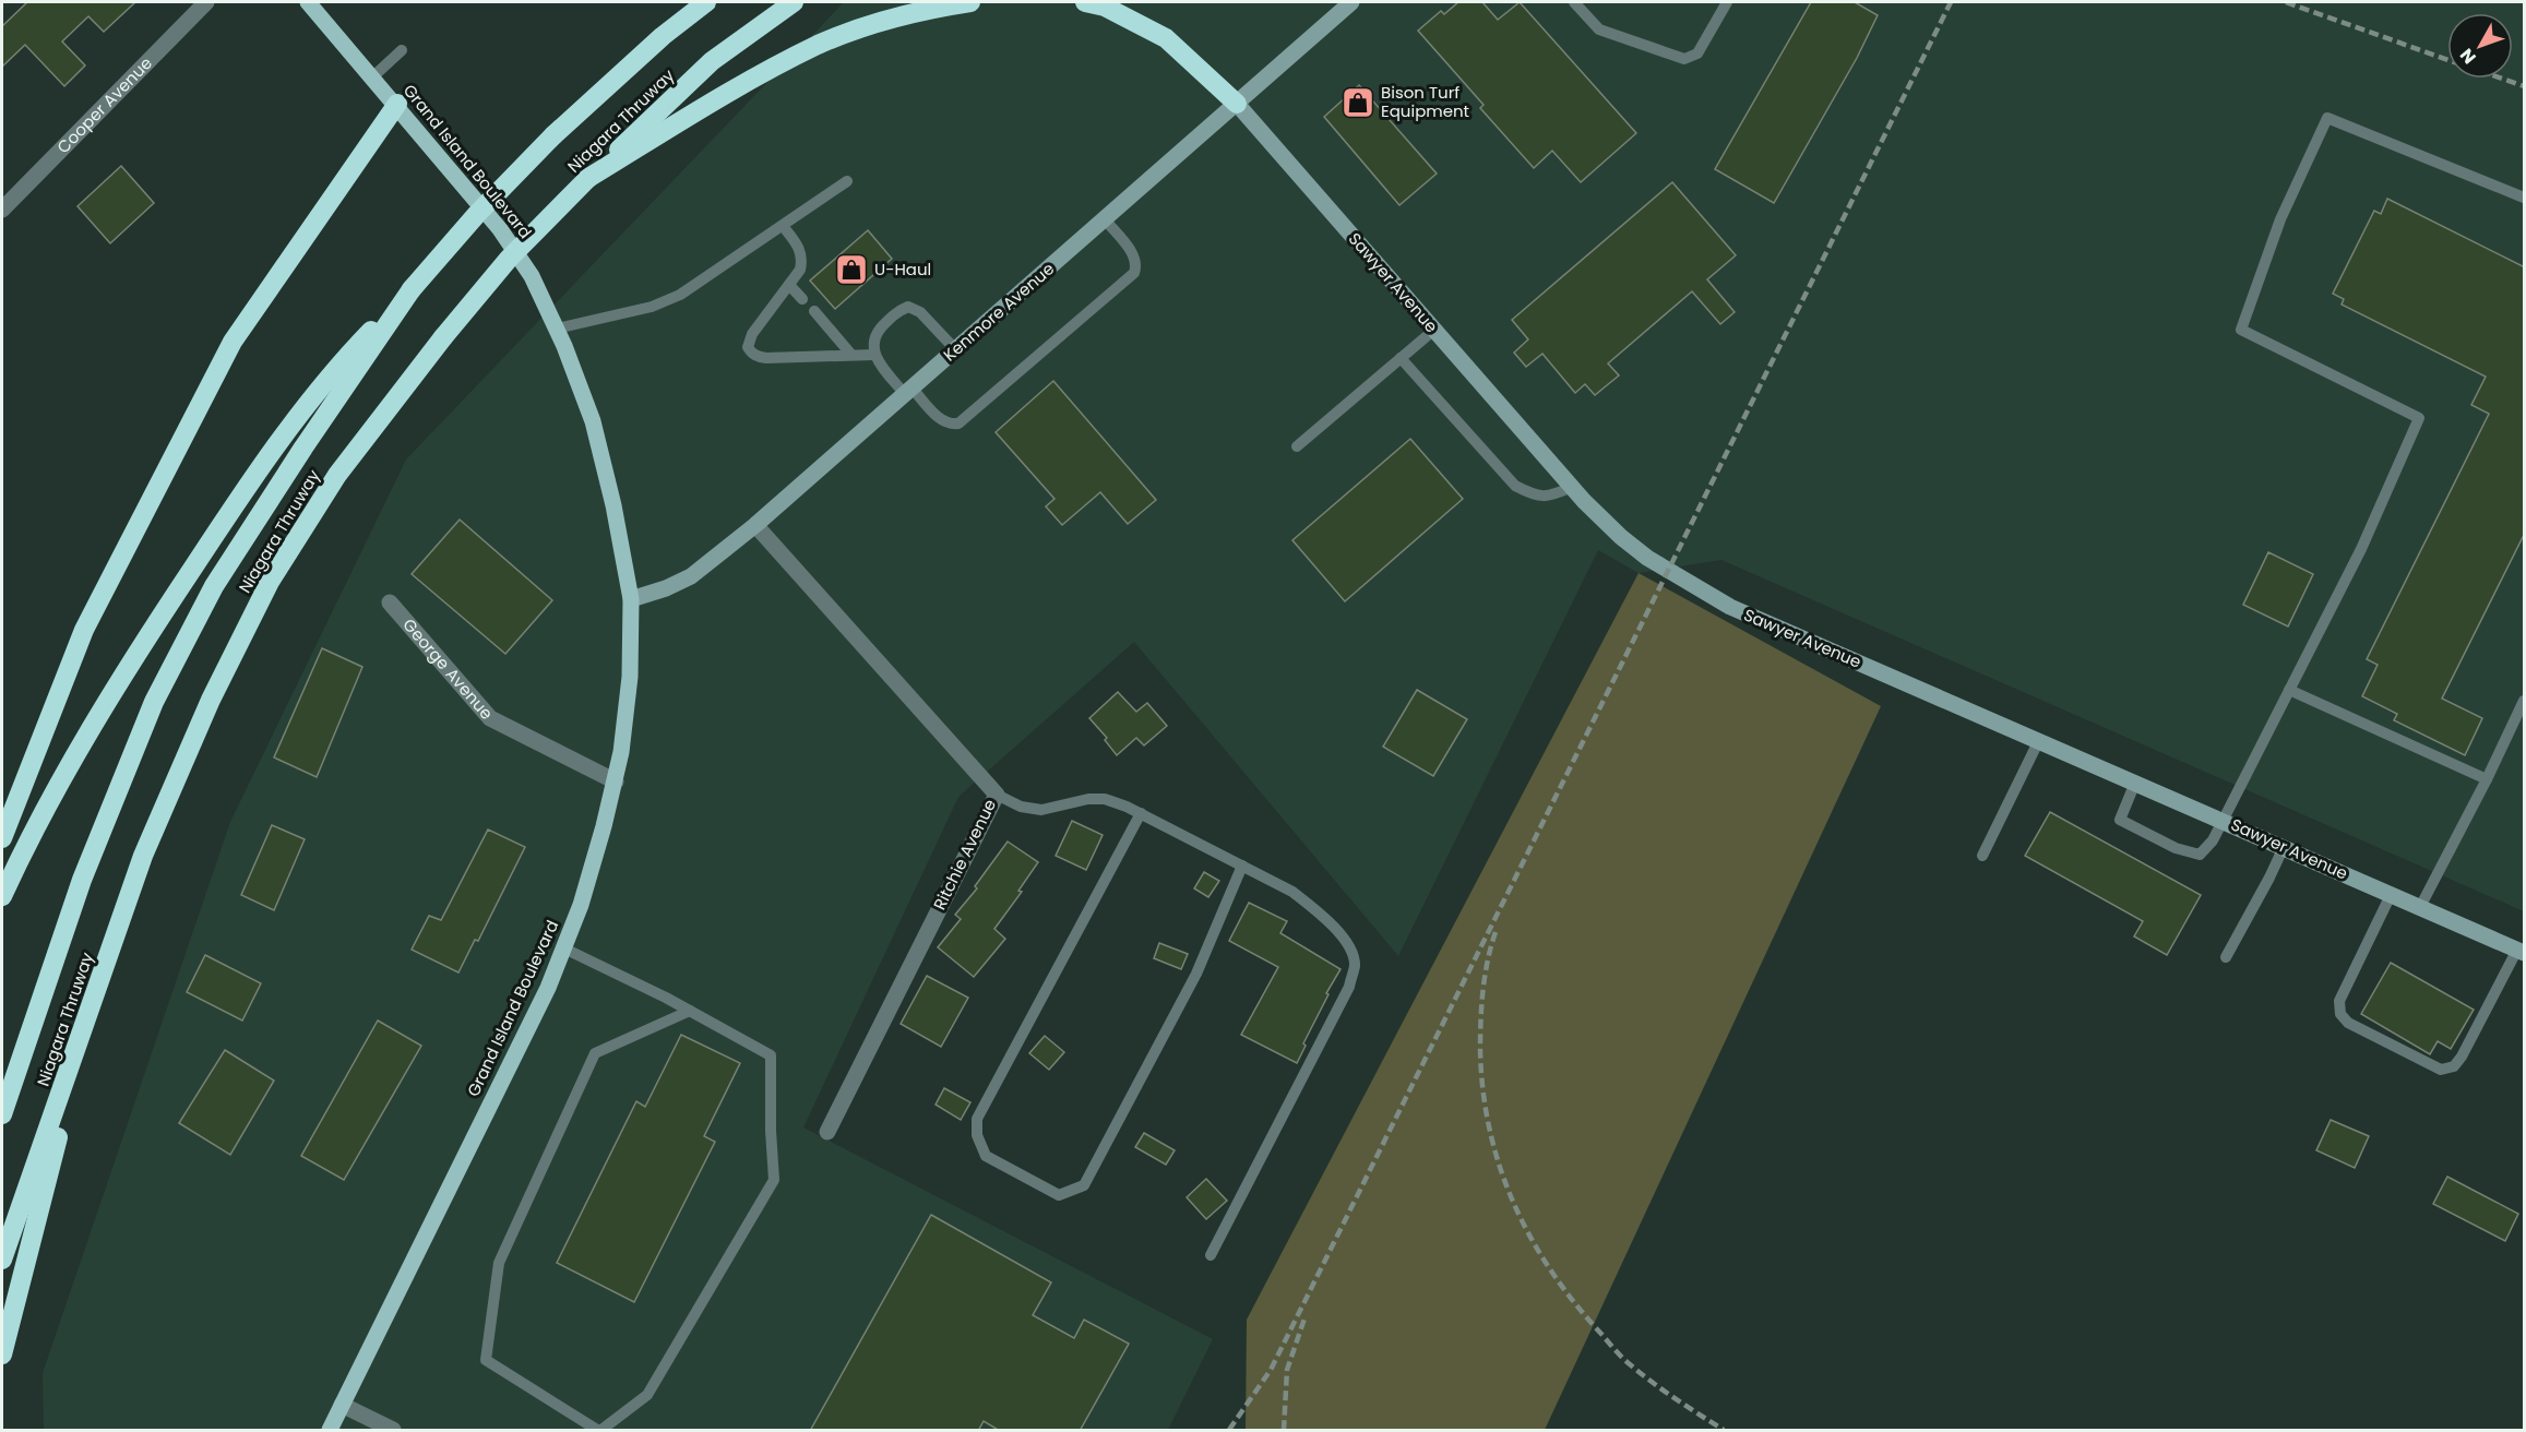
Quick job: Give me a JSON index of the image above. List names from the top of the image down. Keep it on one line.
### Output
{"streets":{"highway":["Niagara Thruway"],"main road":["Grand Island Boulevard"],"street":["Cooper Avenue","Sawyer Avenue","Kenmore Avenue","George Avenue","Ritchie Avenue"]},"crossings":[["Grand Island Boulevard","Kenmore Avenue"],["Grand Island Boulevard","George Avenue"],["Sawyer Avenue","Kenmore Avenue"],["Kenmore Avenue","Ritchie Avenue"]],"places":{"shop":["Bison Turf Equipment","U-Haul"]},"north":"bottom left"}
